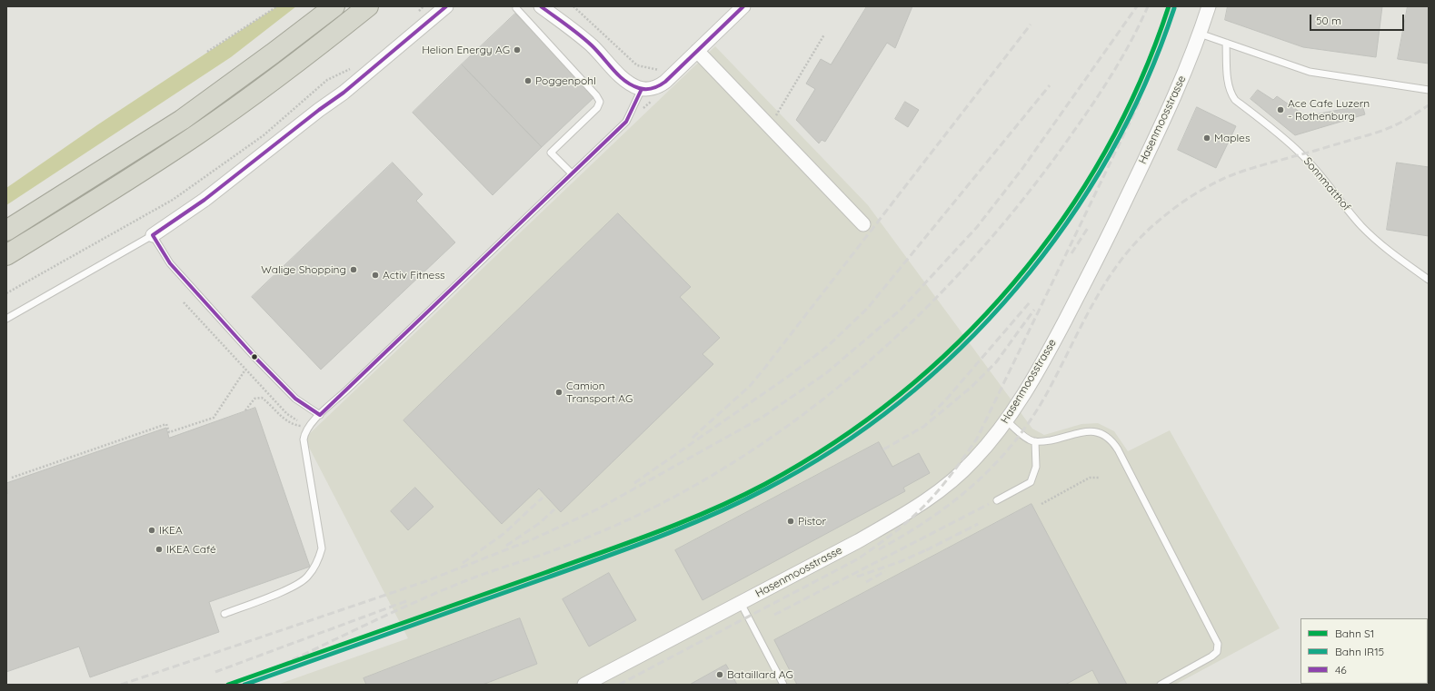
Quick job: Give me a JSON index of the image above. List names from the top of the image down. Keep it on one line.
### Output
{"streets":{"street":["Hasenmoosstrasse"],"lane":["Sonnmatthof"]},"places":["Helion Energy AG","Poggenpohl","Ace Cafe Luzern - Rothenburg","Maples","Walige Shopping","Activ Fitness","Camion Transport AG","Pistor","IKEA","IKEA Café","Bataillard AG"],"lines":["rail line S1","transit line 46","rail line IR15"],"legend":["Bahn S1","Bahn IR15","46"],"scale_bar":"50 m"}
